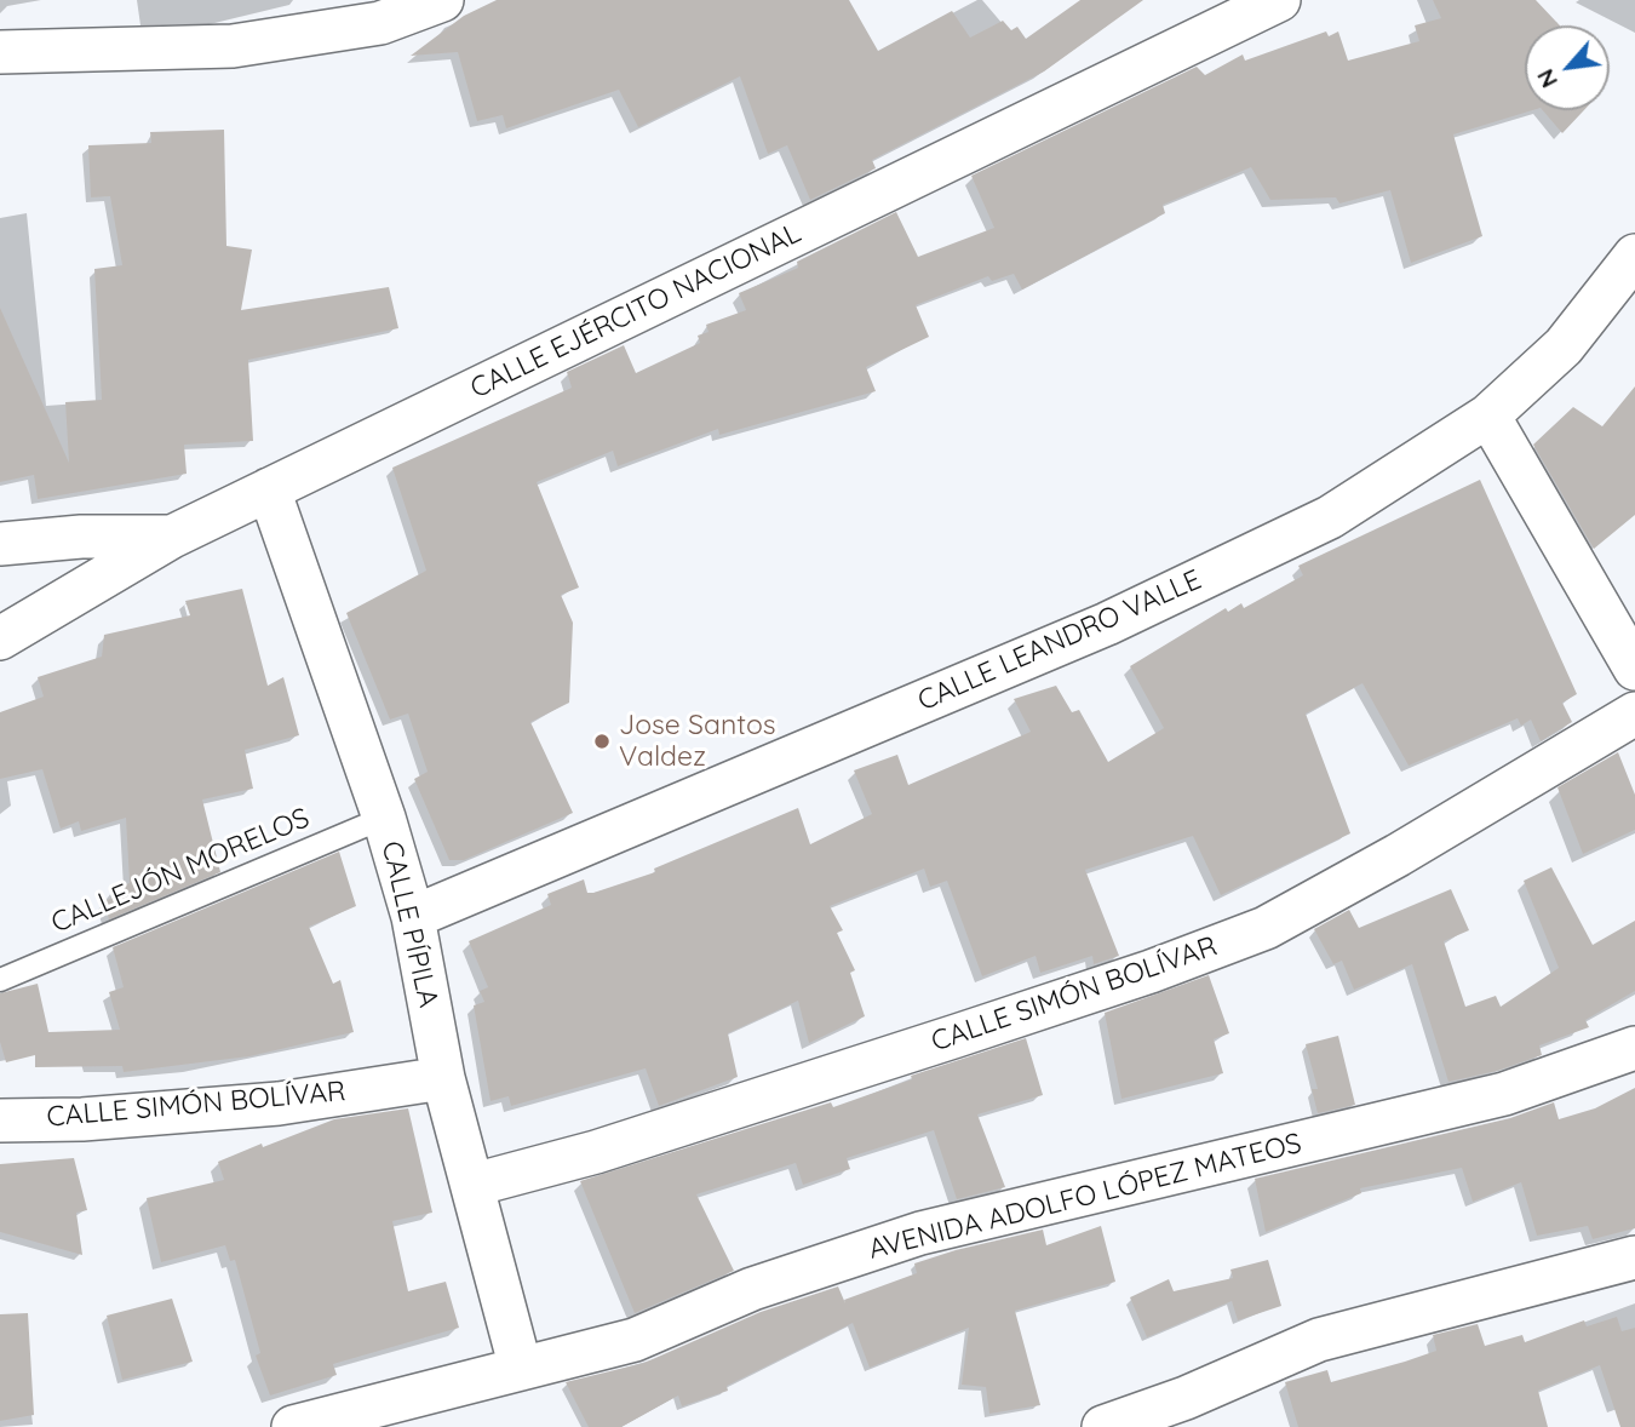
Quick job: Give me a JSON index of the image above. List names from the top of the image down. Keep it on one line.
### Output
{"streets":{"street":["CALLE EJÉRCITO NACIONAL","CALLE LEANDRO VALLE","CALLE PÍPILA","CALLE SIMÓN BOLÍVAR","AVENIDA ADOLFO LÓPEZ MATEOS"],"lane":["CALLEJÓN MORELOS"]},"crossings":[["CALLE EJÉRCITO NACIONAL","CALLE PÍPILA"],["CALLE LEANDRO VALLE","CALLE PÍPILA"],["CALLEJÓN MORELOS","CALLE PÍPILA"],["CALLE PÍPILA","CALLE SIMÓN BOLÍVAR"],["CALLE PÍPILA","AVENIDA ADOLFO LÓPEZ MATEOS"]],"places":["Jose Santos Valdez"],"north":"bottom left"}
